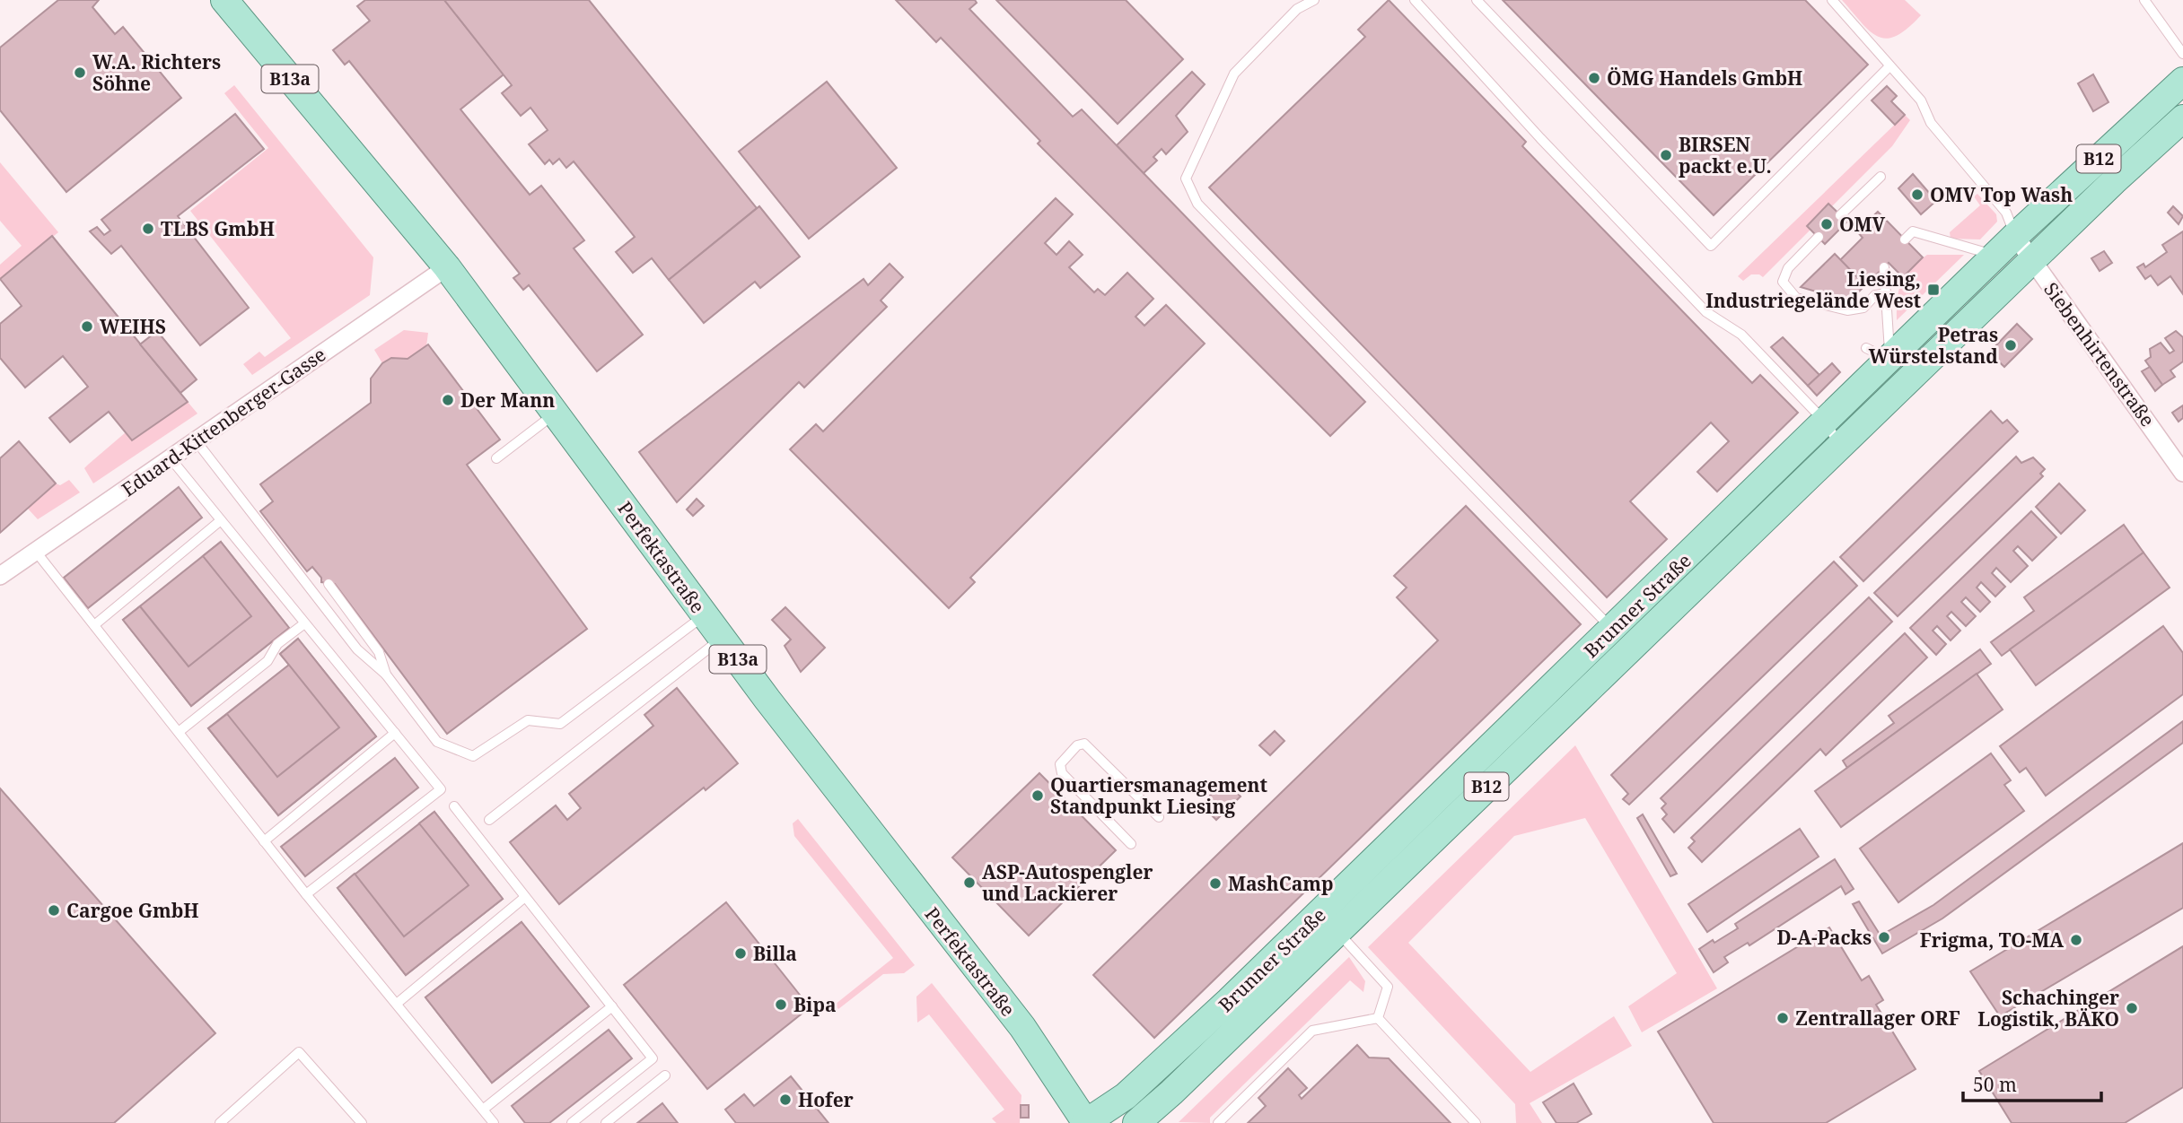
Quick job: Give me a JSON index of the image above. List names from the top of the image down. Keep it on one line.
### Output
{"streets":{"main road":["B13a","B12","Perfektastraße","Brunner Straße"],"street":["Siebenhirtenstraße","Eduard-Kittenberger-Gasse"]},"crossings":[["Siebenhirtenstraße","Brunner Straße"],["Eduard-Kittenberger-Gasse","Perfektastraße"],["Perfektastraße","Brunner Straße"]],"places":{"other":["W.A. Richters Söhne","ÖMG Handels GmbH","BIRSEN packt e.U.","OMV Top Wash","OMV","TLBS GmbH","WEIHS","Petras Würstelstand","Der Mann","Quartiersmanagement Standpunkt Liesing","ASP-Autospengler und Lackierer","MashCamp","Cargoe GmbH","D-A-Packs","Frigma, TO-MA","Billa","Bipa","Schachinger Logistik, BÄKO","Zentrallager ORF","Hofer"],"transit":["Liesing, Industriegelände West"]},"scale_bar":"50 m"}
